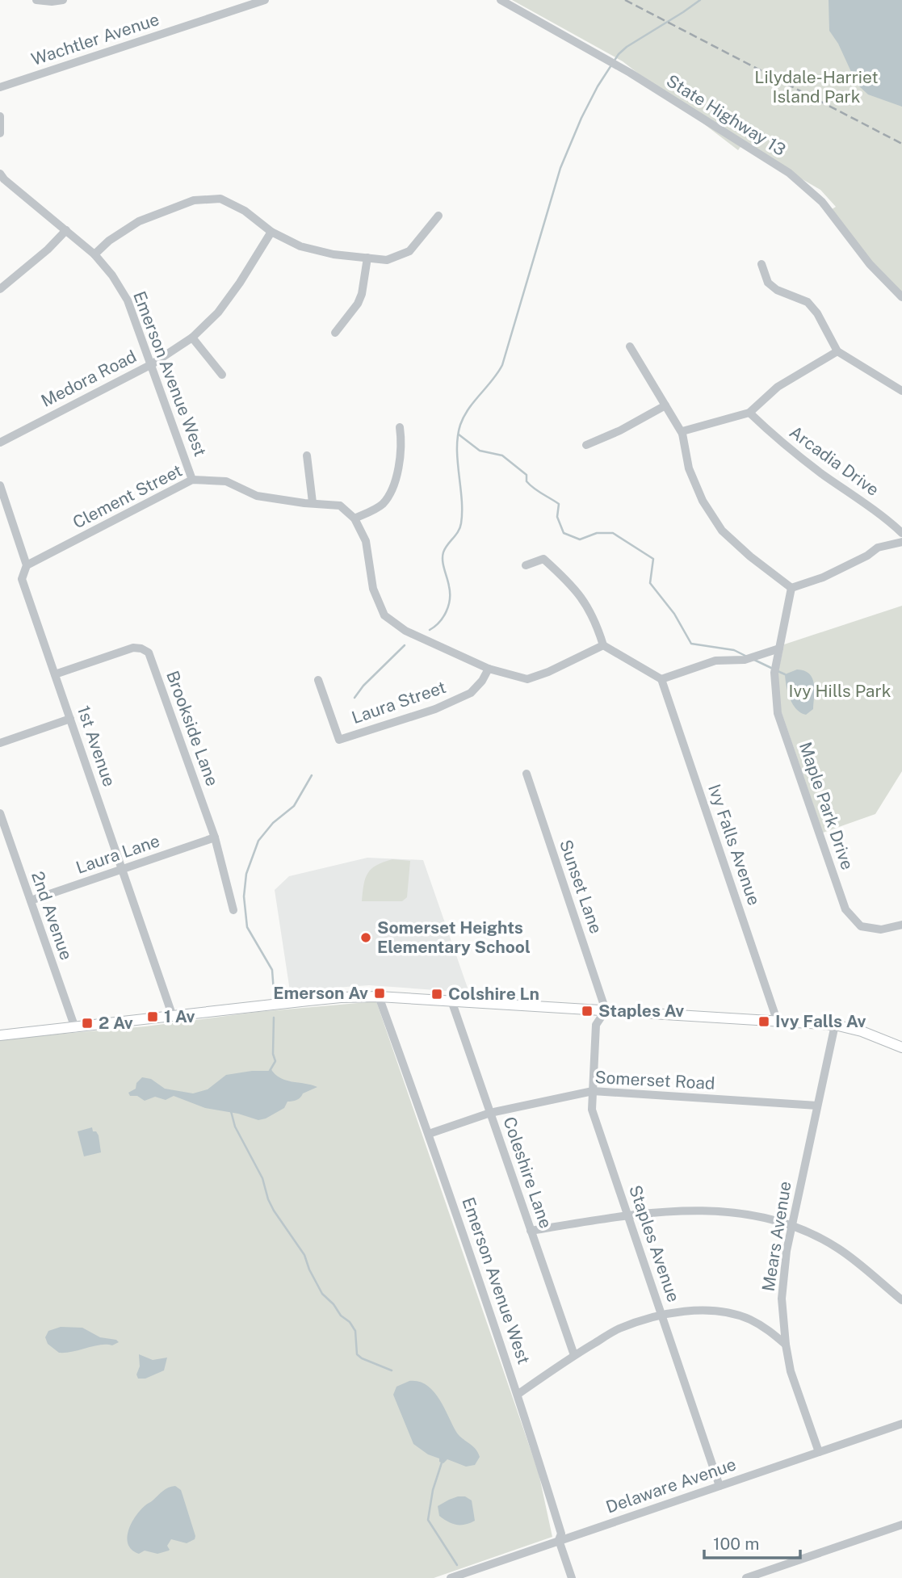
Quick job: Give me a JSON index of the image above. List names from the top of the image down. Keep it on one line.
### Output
{"streets":{"street":["Wachtler Avenue","State Highway 13","Emerson Avenue West","Medora Road","Arcadia Drive","Clement Street","Laura Street","Brookside Lane","1st Avenue","Maple Park Drive","Ivy Falls Avenue","Laura Lane","Sunset Lane","2nd Avenue","Somerset Road","Coleshire Lane","Mears Avenue","Staples Avenue","Delaware Avenue"]},"crossings":[["Emerson Avenue West","Medora Road"],["Emerson Avenue West","Clement Street"],["Emerson Avenue West","Somerset Road"],["Emerson Avenue West","Delaware Avenue"],["Clement Street","1st Avenue"],["Brookside Lane","1st Avenue"],["Brookside Lane","Laura Lane"],["1st Avenue","Laura Lane"],["Laura Lane","2nd Avenue"],["Sunset Lane","Staples Avenue"],["Somerset Road","Coleshire Lane"],["Somerset Road","Mears Avenue"],["Somerset Road","Staples Avenue"],["Mears Avenue","Delaware Avenue"],["Staples Avenue","Delaware Avenue"]],"parks":["Lilydale-Harriet Island Park","Ivy Hills Park"],"places":{"other":["Somerset Heights Elementary School"],"transit":["Emerson Av","Colshire Ln","Staples Av","1 Av","Ivy Falls Av","2 Av"]},"scale_bar":"100 m"}
